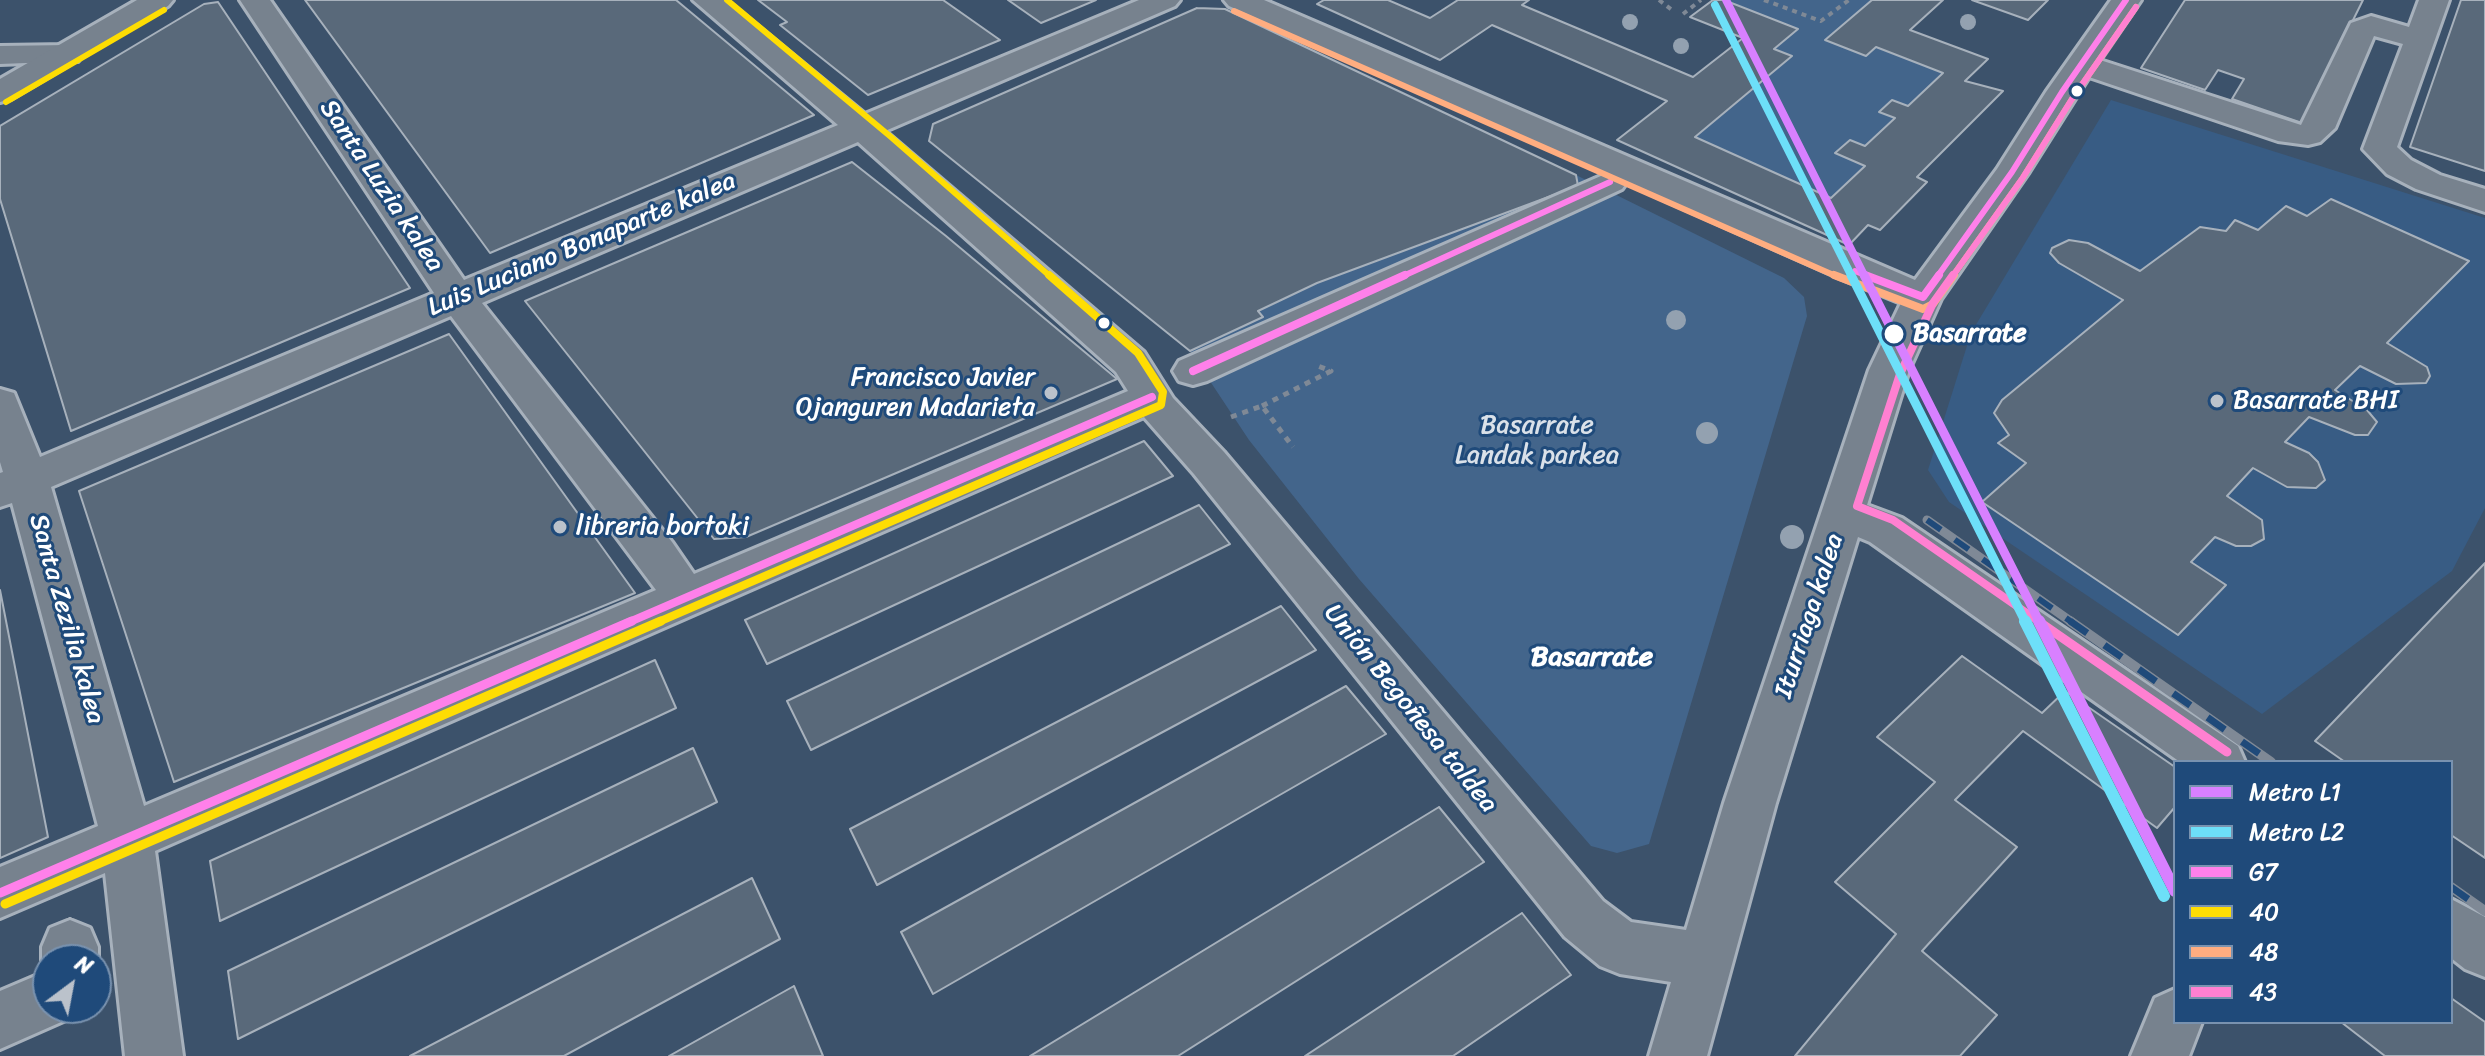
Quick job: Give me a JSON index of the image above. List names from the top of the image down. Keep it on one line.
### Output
{"streets":{"street":["Santa Luzia kalea","Luis Luciano Bonaparte kalea","Iturriaga kalea","Santa Zezilia kalea","Unión Begoñesa taldea"]},"crossings":[["Santa Luzia kalea","Luis Luciano Bonaparte kalea"],["Luis Luciano Bonaparte kalea","Santa Zezilia kalea"],["Luis Luciano Bonaparte kalea","Unión Begoñesa taldea"],["Iturriaga kalea","Unión Begoñesa taldea"]],"districts":["Basarrate"],"parks":["Basarrate Landak parkea"],"places":["Basarrate","Francisco Javier Ojanguren Madarieta","Basarrate BHI","libreria bortoki"],"lines":["metro line L1","transit line G7","transit line 40","metro line L2","transit line 48","transit line 43"],"legend":["Metro L1","Metro L2","G7","40","48","43"],"north":"top right"}
